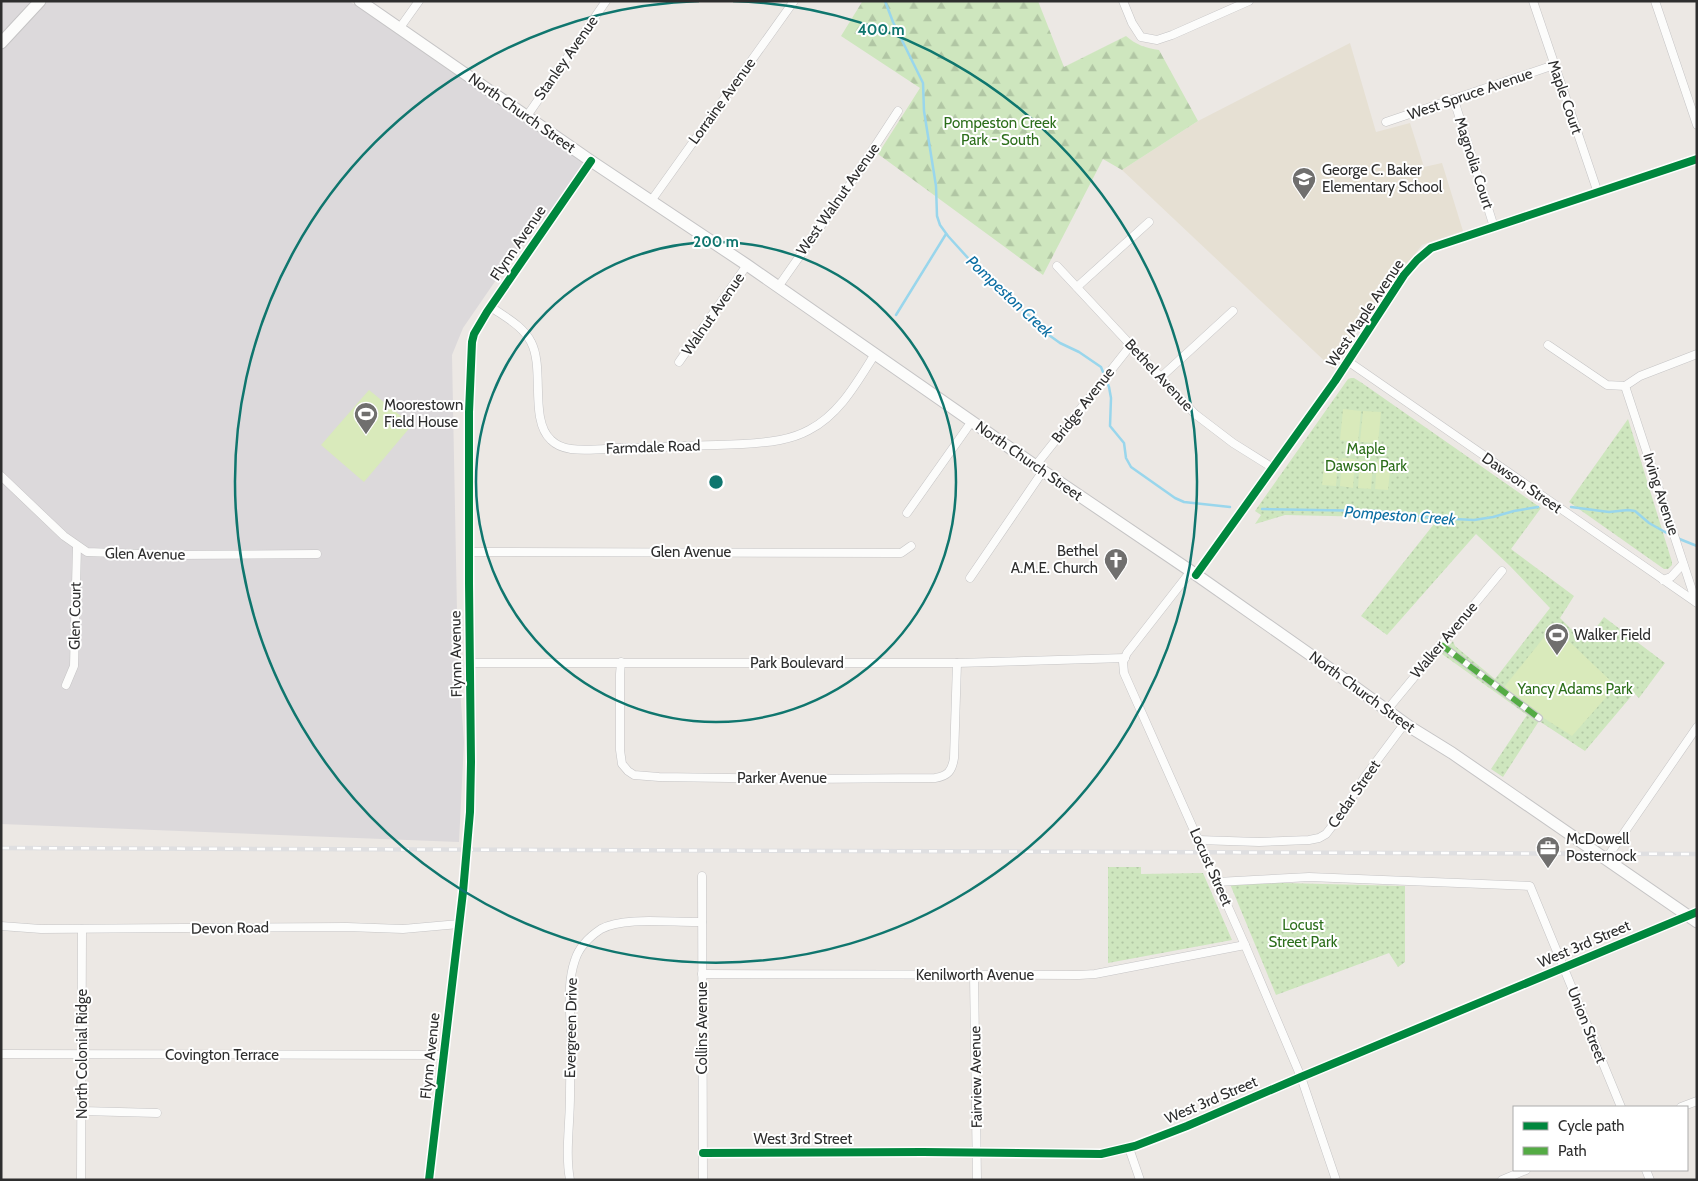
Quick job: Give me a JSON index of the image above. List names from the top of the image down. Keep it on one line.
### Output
{"streets":{"main road":["North Church Street"],"street":["Stanley Avenue","West Spruce Avenue","Maple Court","Lorraine Avenue","Magnolia Court","West Walnut Avenue","Flynn Avenue","West Maple Avenue","Walnut Avenue","Bethel Avenue","Bridge Avenue","Farmdale Road","Dawson Street","Irving Avenue","Glen Avenue","Glen Court","Walker Avenue","Park Boulevard","Parker Avenue","Cedar Street","Locust Street","Devon Road","West 3rd Street","Kenilworth Avenue","Union Street","Evergreen Drive","Collins Avenue","North Colonial Ridge","Covington Terrace","Fairview Avenue"]},"crossings":[["Stanley Avenue","North Church Street"],["West Spruce Avenue","Maple Court"],["West Spruce Avenue","Magnolia Court"],["Maple Court","West Maple Avenue"],["Lorraine Avenue","North Church Street"],["North Church Street","West Walnut Avenue"],["North Church Street","Flynn Avenue"],["North Church Street","West Maple Avenue"],["North Church Street","Walnut Avenue"],["North Church Street","Bridge Avenue"],["North Church Street","Farmdale Road"],["North Church Street","Walker Avenue"],["North Church Street","Cedar Street"],["North Church Street","West 3rd Street"],["Magnolia Court","West Maple Avenue"],["Flynn Avenue","Farmdale Road"],["Flynn Avenue","Glen Avenue"],["Flynn Avenue","Park Boulevard"],["Flynn Avenue","Devon Road"],["Flynn Avenue","Covington Terrace"],["West Maple Avenue","Bethel Avenue"],["West Maple Avenue","Dawson Street"],["Bethel Avenue","Bridge Avenue"],["Dawson Street","Irving Avenue"],["Glen Avenue","Glen Court"],["Park Boulevard","Parker Avenue"],["Park Boulevard","Locust Street"],["Cedar Street","Locust Street"],["Locust Street","West 3rd Street"],["Locust Street","Kenilworth Avenue"],["Locust Street","Union Street"],["Devon Road","North Colonial Ridge"],["West 3rd Street","Union Street"],["West 3rd Street","Collins Avenue"],["West 3rd Street","Fairview Avenue"],["Kenilworth Avenue","Collins Avenue"],["Kenilworth Avenue","Fairview Avenue"],["Evergreen Drive","Collins Avenue"],["North Colonial Ridge","Covington Terrace"]],"water":["Pompeston Creek"],"parks":["Pompeston Creek Park - South","Maple Dawson Park","Yancy Adams Park","Locust Street Park"],"places":{"school or university":["George C. Baker Elementary School"],"sports":["Moorestown Field House","Walker Field"],"church":["Bethel A.M.E. Church"],"office":["McDowell Posternock"]},"legend":["Cycle path","Path"],"rings":["400 m","200 m"]}
